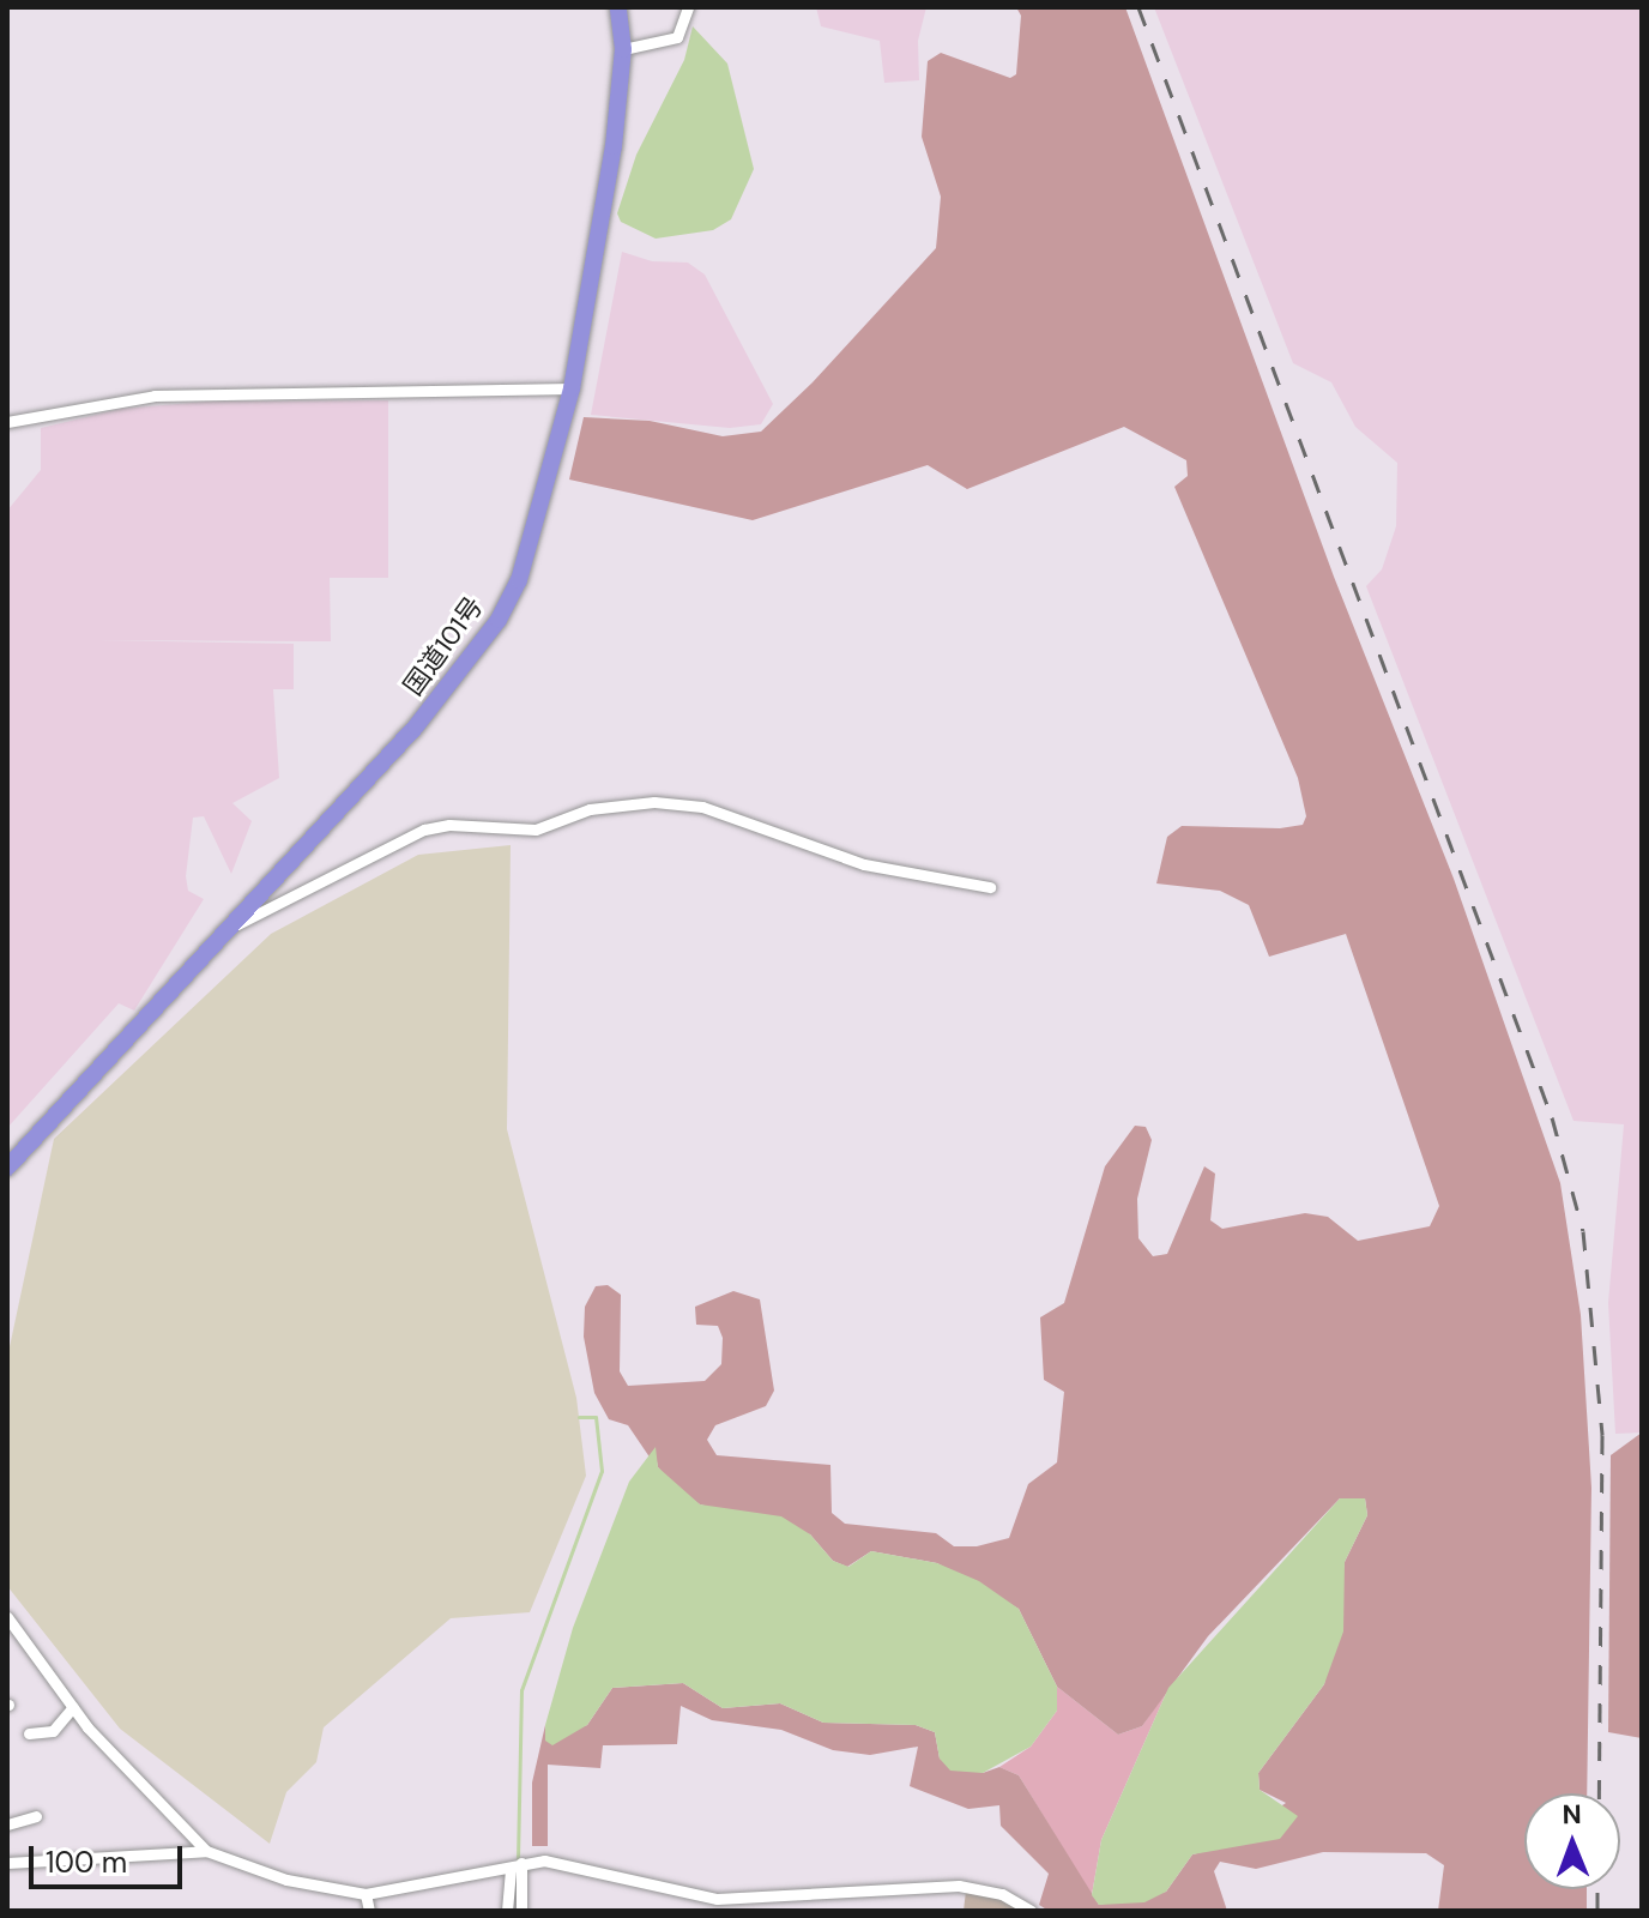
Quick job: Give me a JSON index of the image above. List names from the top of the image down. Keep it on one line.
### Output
{"streets":{"highway":["国道101号"]},"scale_bar":"100 m","north":"top"}
